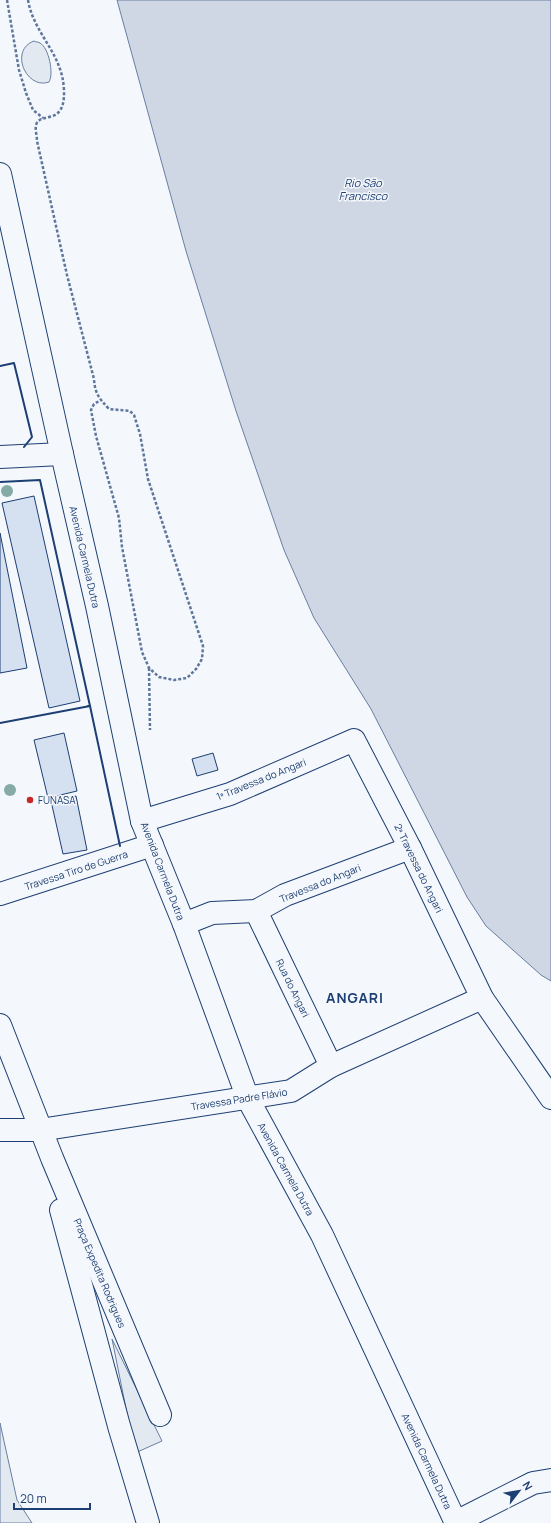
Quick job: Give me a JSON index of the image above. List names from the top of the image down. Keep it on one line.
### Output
{"streets":{"street":["Avenida Carmela Dutra","1ª Travessa do Angari","2ª Travessa do Angari","Travessa Tiro de Guerra","Travessa do Angari","Rua do Angari","Travessa Padre Flávio","Praça Expedita Rodrigues"]},"crossings":[["Avenida Carmela Dutra","1ª Travessa do Angari"],["Avenida Carmela Dutra","Travessa Tiro de Guerra"],["Avenida Carmela Dutra","Travessa do Angari"],["Avenida Carmela Dutra","Travessa Padre Flávio"],["1ª Travessa do Angari","2ª Travessa do Angari"],["2ª Travessa do Angari","Travessa do Angari"],["2ª Travessa do Angari","Travessa Padre Flávio"],["Travessa do Angari","Rua do Angari"],["Rua do Angari","Travessa Padre Flávio"],["Travessa Padre Flávio","Praça Expedita Rodrigues"]],"districts":["ANGARI"],"water":["Rio São Francisco"],"places":["FUNASA"],"scale_bar":"20 m","north":"top right"}
